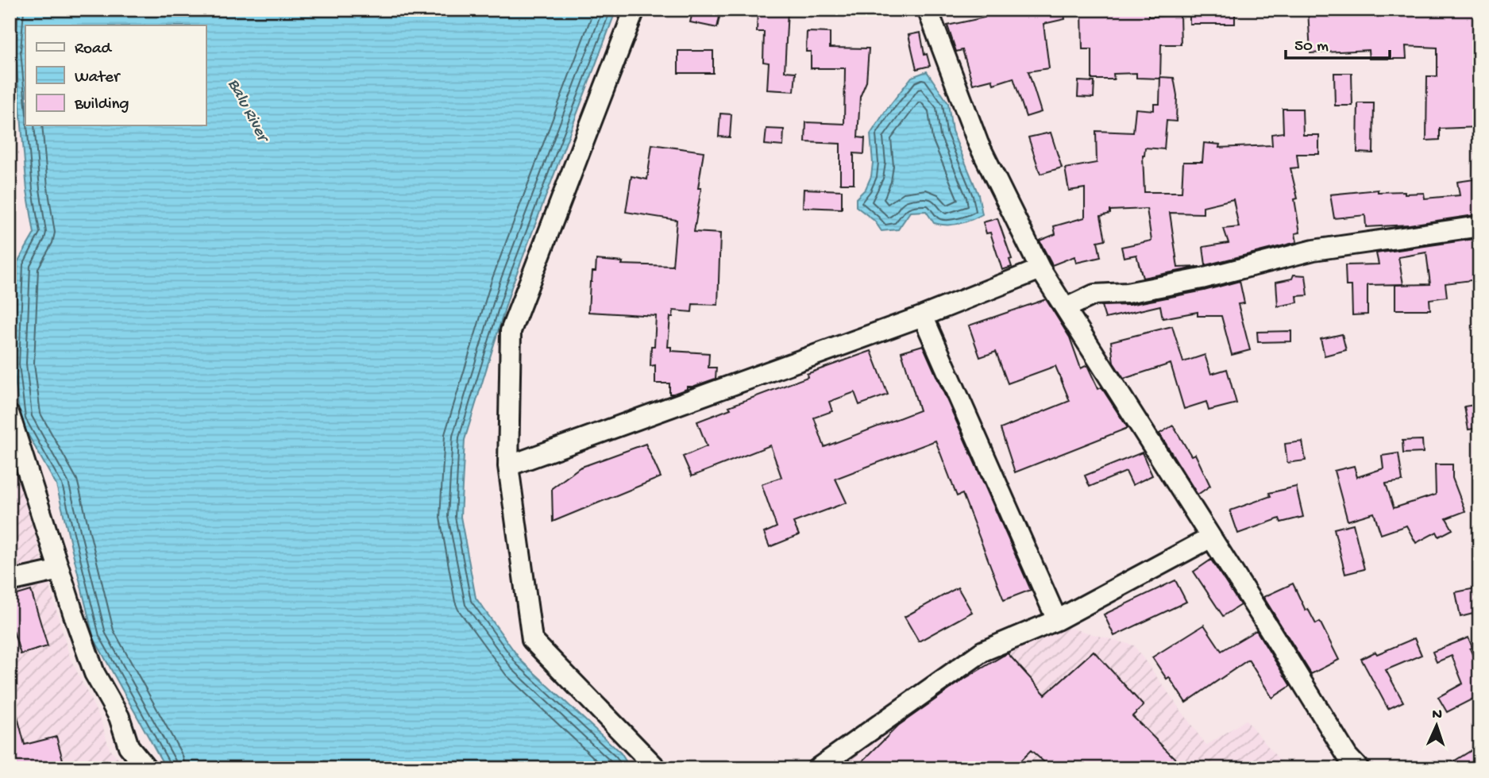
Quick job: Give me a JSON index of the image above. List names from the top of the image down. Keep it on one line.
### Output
{"water":["Balu River"],"legend":["Road","Water","Building"],"scale_bar":"50 m","north":"top"}
